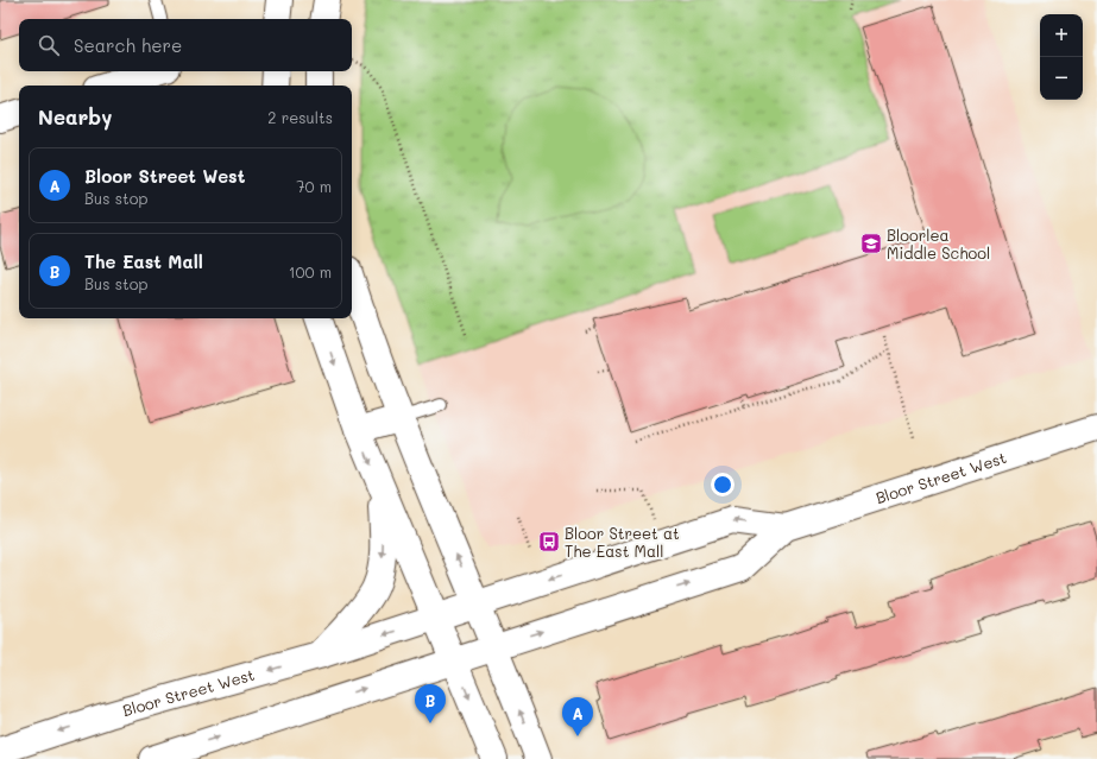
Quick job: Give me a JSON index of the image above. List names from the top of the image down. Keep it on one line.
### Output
{"streets":{"main road":["Bloor Street West"]},"places":{"school or university":["Bloorlea Middle School"],"bus stop":["Bloor Street at The East Mall"]},"page":{"map_buttons":["+","−"],"search":"Search here","heading":["Nearby","2 results"],"list":[{"mark":"A","name":"Bloor Street West","note":"Bus stop","value":"70 m"},{"mark":"B","name":"The East Mall","note":"Bus stop","value":"100 m"}],"pins":["B","A"]}}
